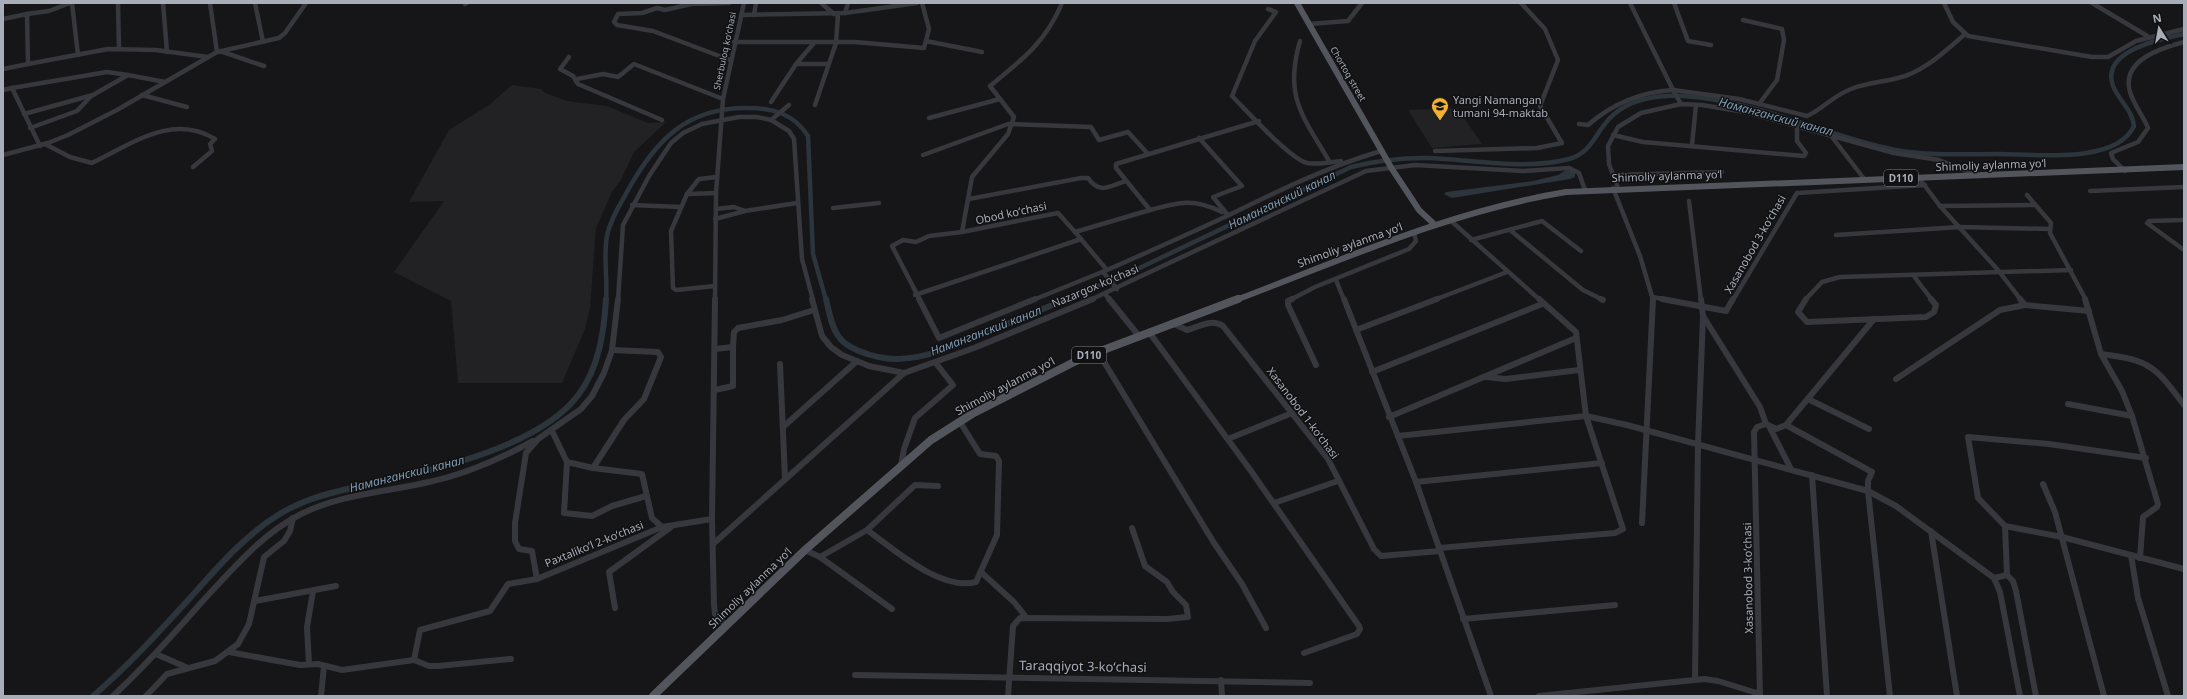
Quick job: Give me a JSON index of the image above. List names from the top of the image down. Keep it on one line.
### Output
{"streets":{"main road":["Chortoq street","Shimoliy aylanma yoʻl","D110"],"street":["Sherbuloq koʻchasi","Obod koʻchasi","Xasanobod 3-koʻchasi","Nazargox koʻchasi","Xasanobod 1-koʻchasi","Paxtalikoʻl 2-koʻchasi","Taraqqiyot 3-koʻchasi"]},"crossings":[["Sherbuloq koʻchasi","Shimoliy aylanma yoʻl"],["Sherbuloq koʻchasi","Paxtalikoʻl 2-koʻchasi"],["Chortoq street","Shimoliy aylanma yoʻl"],["Chortoq street","Nazargox koʻchasi"],["Shimoliy aylanma yoʻl","Nazargox koʻchasi"],["Shimoliy aylanma yoʻl","Xasanobod 1-koʻchasi"]],"water":["Наманганский канал"],"places":{"school or university":["Yangi Namangan tumani 94-maktab"]},"north":"top"}
